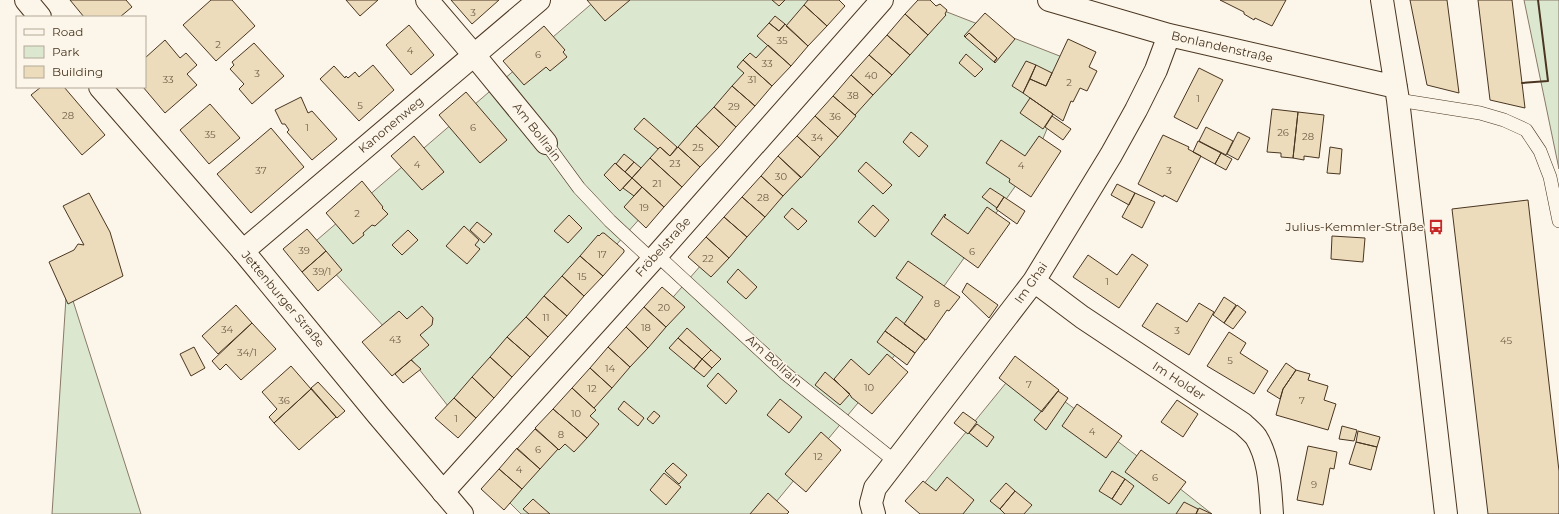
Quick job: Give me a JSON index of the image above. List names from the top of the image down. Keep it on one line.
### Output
{"streets":{"street":["Bonlandenstraße","Kanonenweg","Am Bollrain","Fröbelstraße","Im Ghai","Jettenburger Straße","Im Holder"]},"crossings":[["Bonlandenstraße","Im Ghai"],["Kanonenweg","Am Bollrain"],["Kanonenweg","Jettenburger Straße"],["Am Bollrain","Fröbelstraße"],["Am Bollrain","Im Ghai"],["Fröbelstraße","Jettenburger Straße"],["Im Ghai","Im Holder"]],"places":{"bus stop":["Julius-Kemmler-Straße"]},"house_numbers":["3","35","2","4","6","33","3","40","33","31","2","38","1","5","29","28","36","1","6","26","35","28","34","25","23","4","4","37","3","30","21","28","19","2","39","6","17","22","39/1","15","1","8","20","11","18","34","3","43","45","34/1","5","14","7","10","12","36","7","10","1","4","8","6","12","4","6","9"],"legend":["Road","Park","Building"]}
